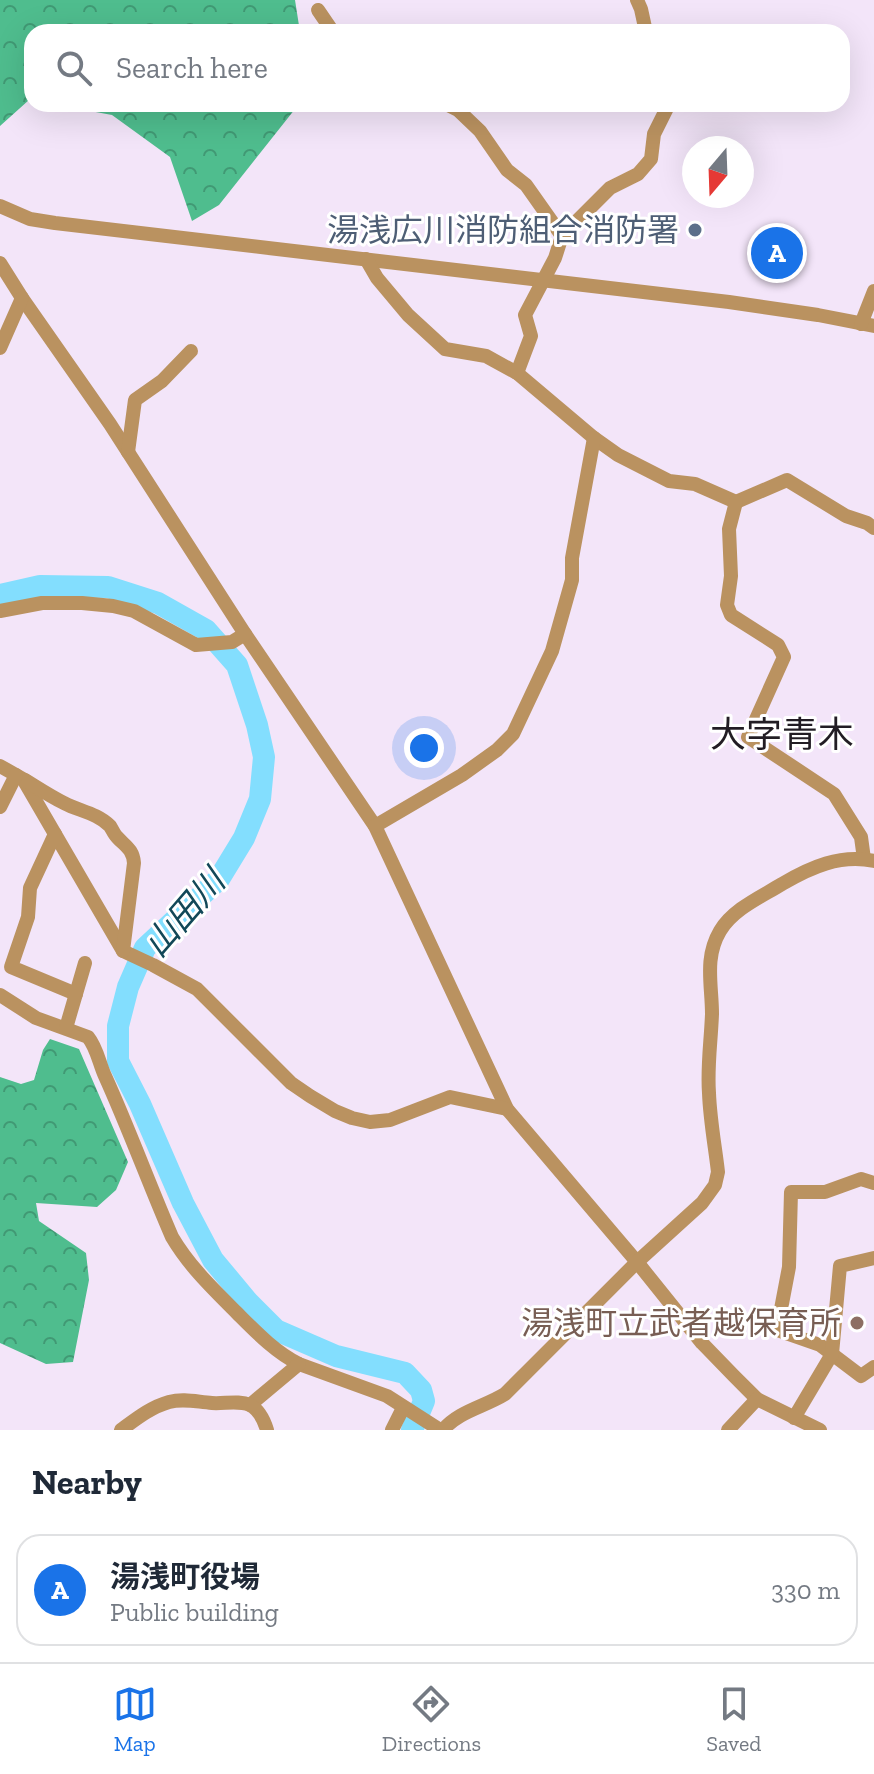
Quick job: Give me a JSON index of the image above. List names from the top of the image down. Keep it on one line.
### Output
{"districts":["大字青木"],"water":["山田川"],"places":["湯浅広川消防組合消防署","湯浅町立武者越保育所"],"north":"bottom","page":{"search":"Search here","pins":"A","heading":"Nearby","list":[{"mark":"A","name":"湯浅町役場","note":"Public building","value":"330 m"}],"nav":["Map","Directions","Saved"]}}
